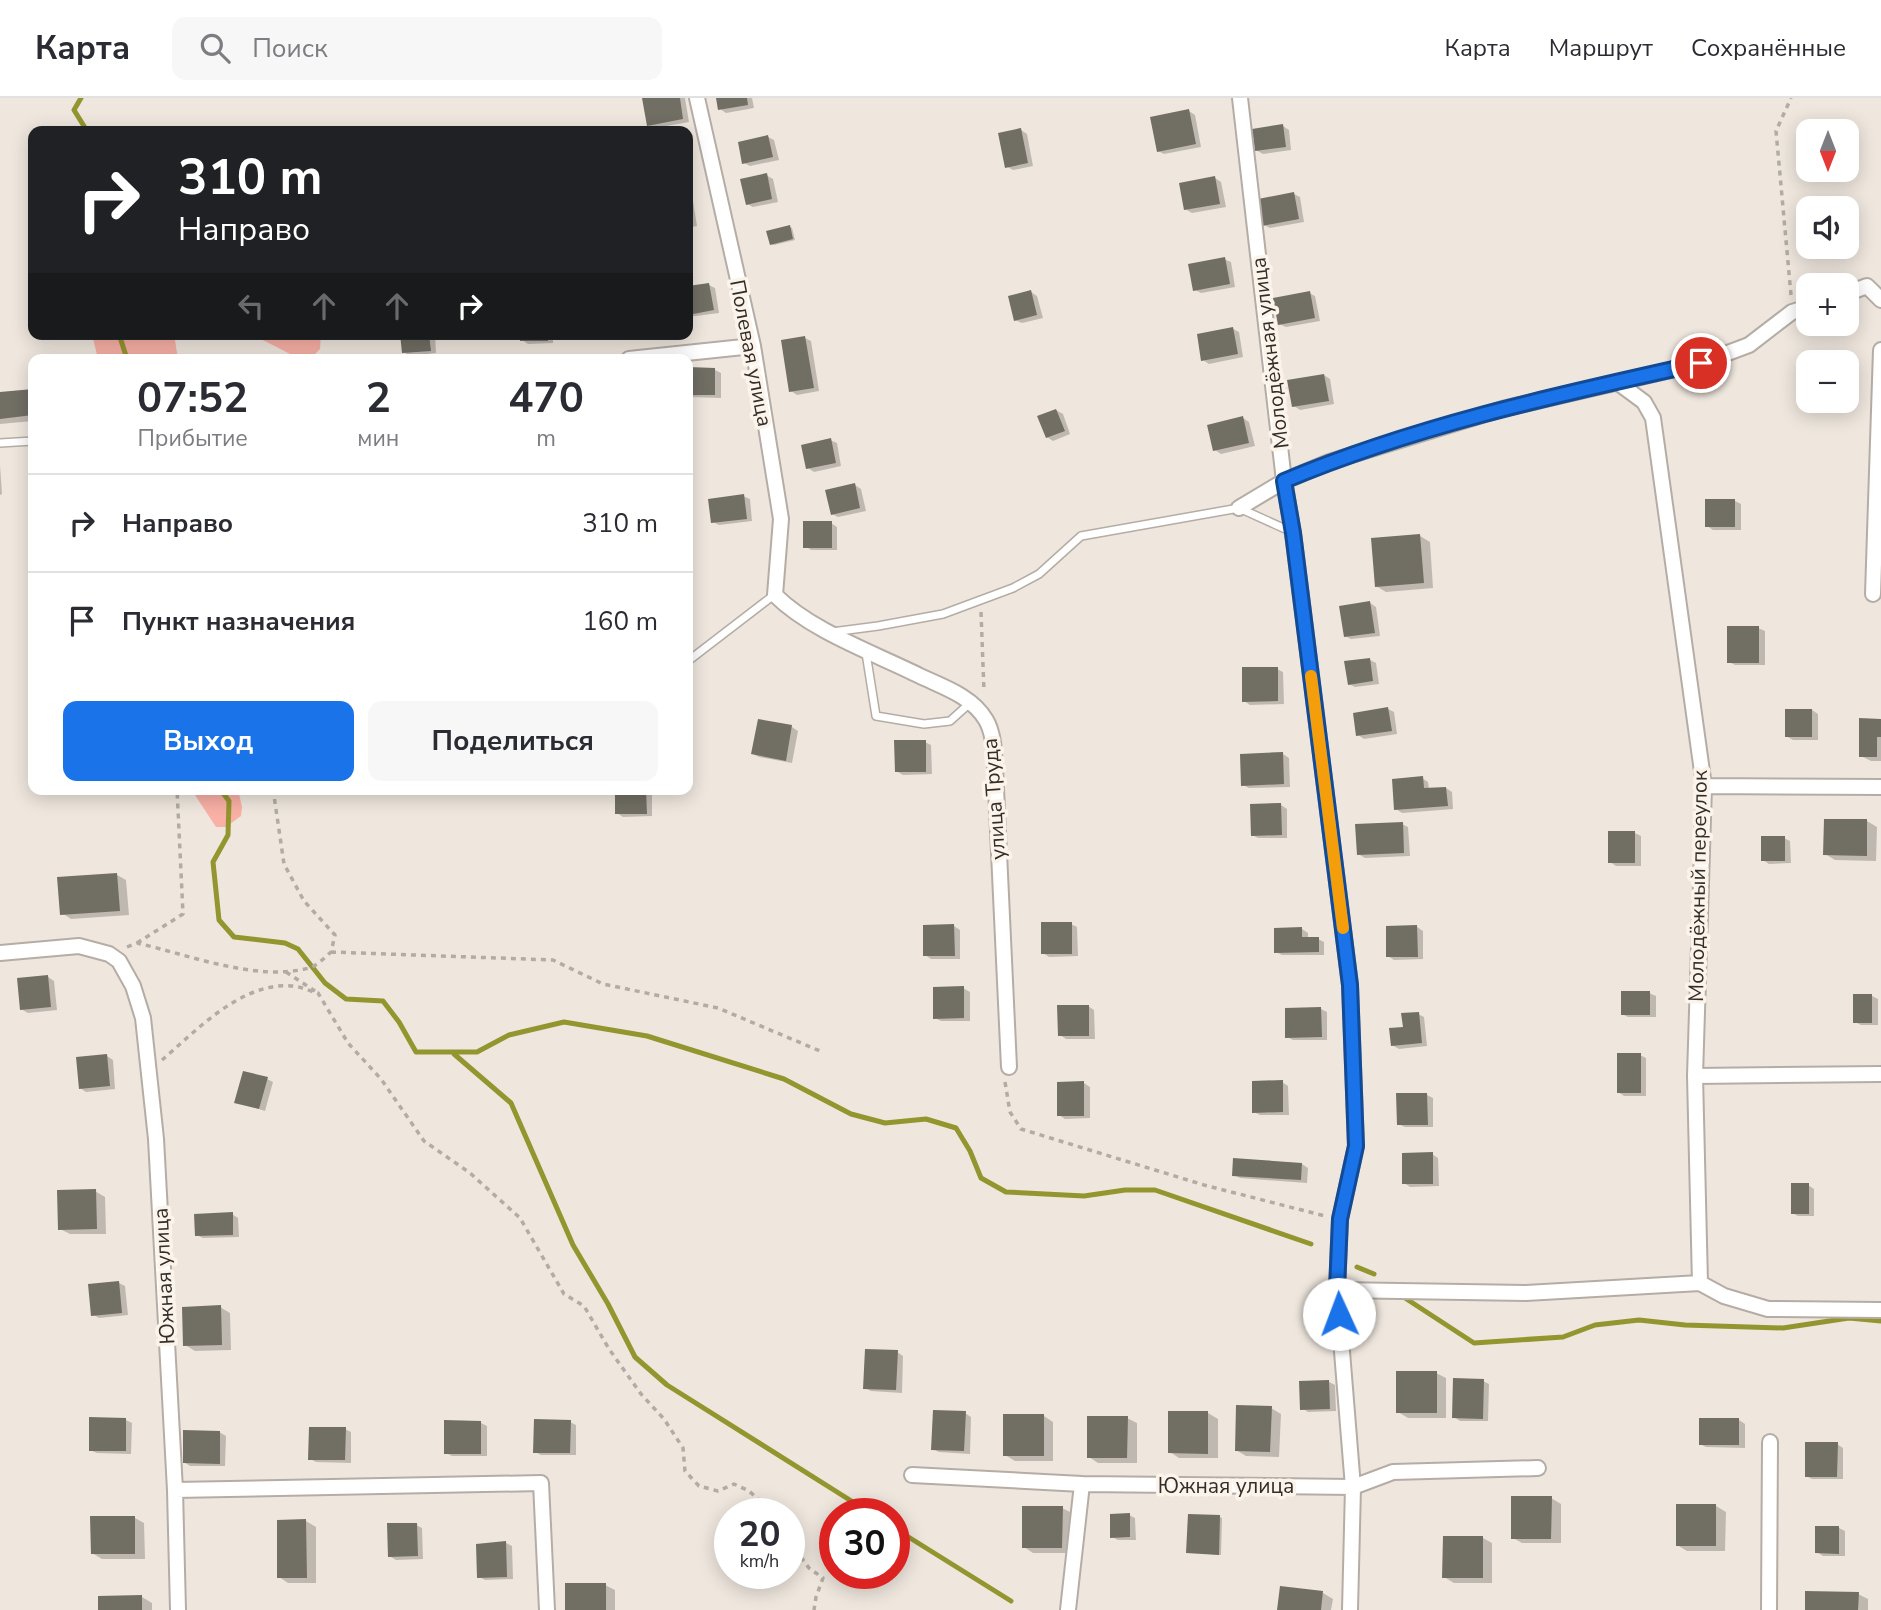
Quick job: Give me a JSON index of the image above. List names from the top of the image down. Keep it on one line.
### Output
{"streets":{"street":["Полевая улица","Молодёжная улица","улица Труда","Молодёжный переулок","Южная улица"]},"crossings":[["Полевая улица","улица Труда"],["Молодёжная улица","Южная улица"]],"north":"bottom","page":{"header":"Карта","search":"Поиск","nav":["Карта","Маршрут","Сохранённые"],"map_buttons":["+","−"],"turn":["310 m","Направо"],"eta":["07:52","Прибытие","2","мин","470","m"],"list":[{"name":"Направо","value":"310 m"},{"name":"Пункт назначения","value":"160 m"}],"buttons":["Выход","Поделиться"],"speed":"20 km/h","limit":"30"}}
